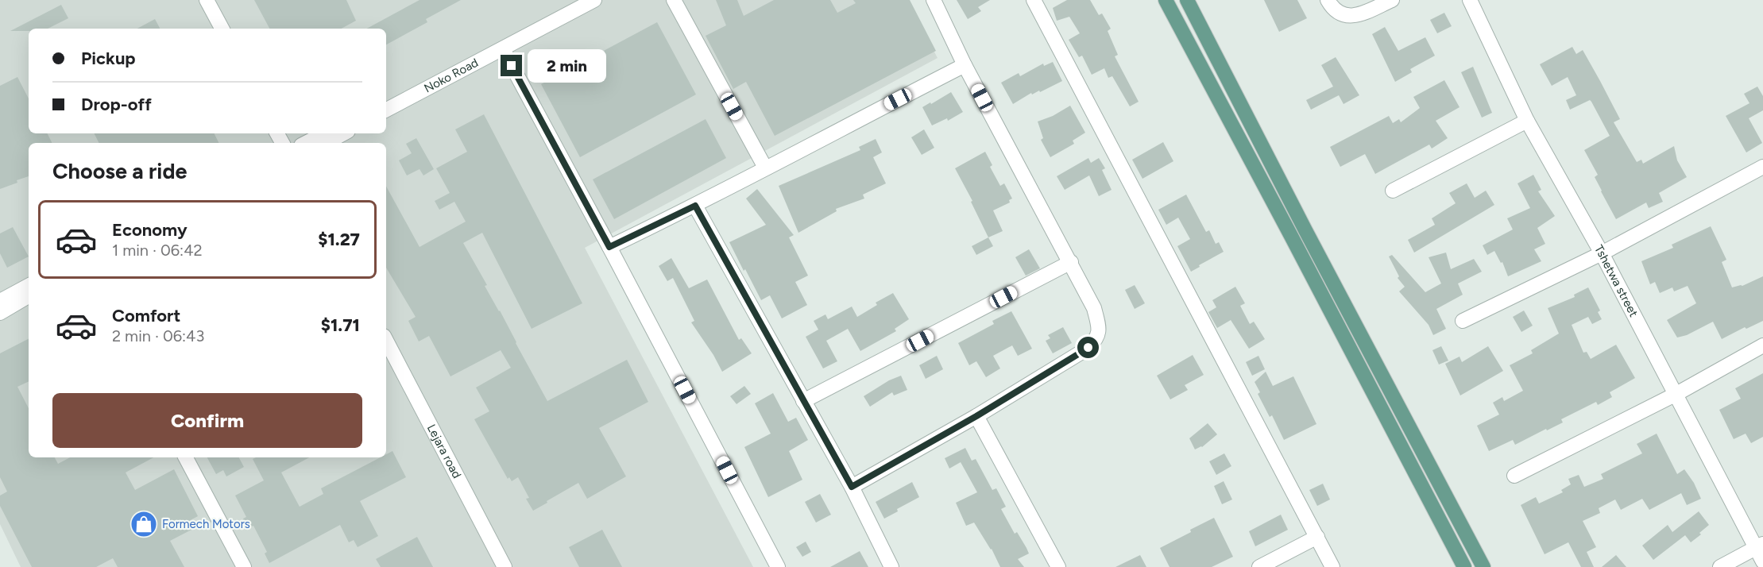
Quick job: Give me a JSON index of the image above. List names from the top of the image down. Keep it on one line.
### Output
{"streets":{"street":["Noko Road","Tshetwa street","Lejara road"]},"places":{"shop":["Formech Motors"]},"page":{"banner":["Pickup","Drop-off"],"bubble":"2 min","heading":"Choose a ride","list":[{"name":"Economy","note":"1 min · 06:42","value":"$1.27"},{"name":"Comfort","note":"2 min · 06:43","value":"$1.71"}],"buttons":"Confirm"}}
